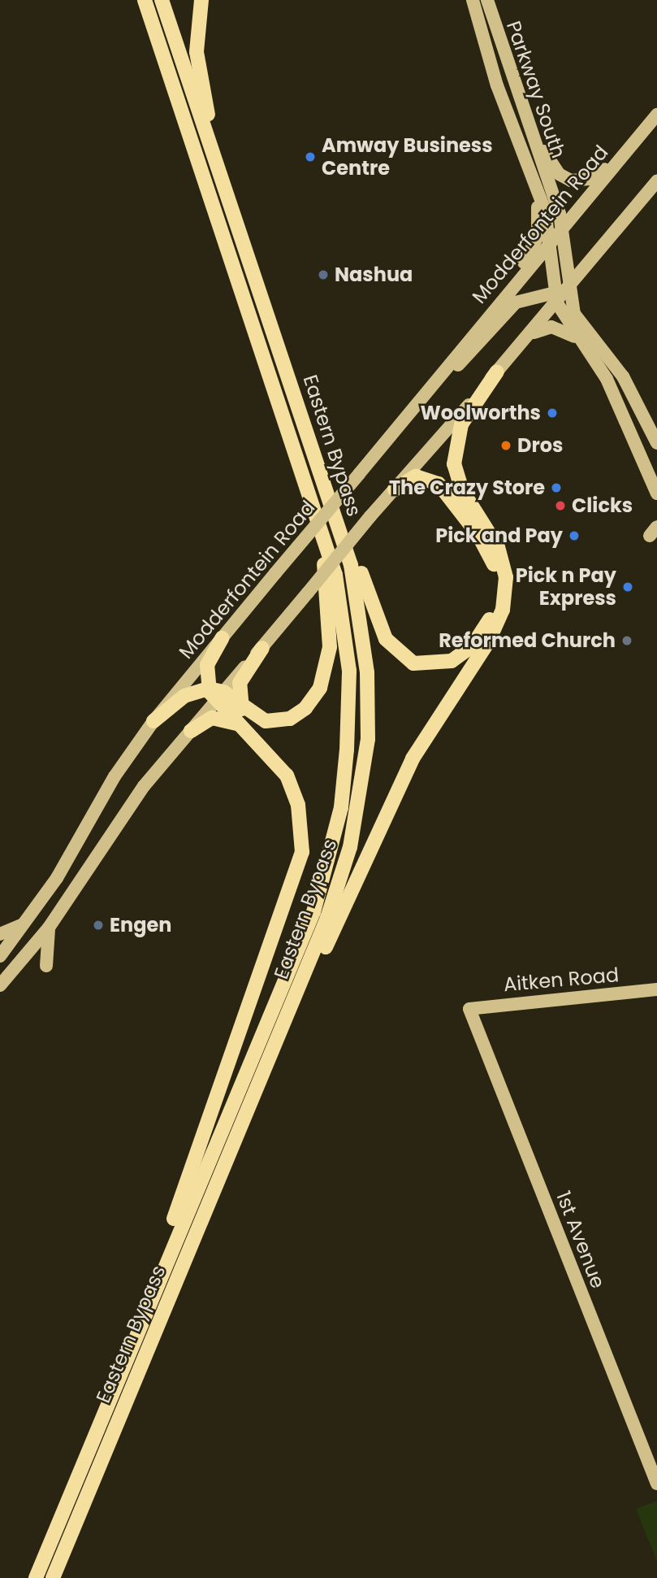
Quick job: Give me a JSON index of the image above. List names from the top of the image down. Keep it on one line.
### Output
{"streets":{"highway":["Eastern Bypass"],"main road":["Parkway South","Modderfontein Road","Aitken Road","1st Avenue"]},"crossings":[["Parkway South","Modderfontein Road"],["Aitken Road","1st Avenue"]],"places":["Amway Business Centre","Nashua","Woolworths","Dros","The Crazy Store","Clicks","Pick and Pay","Pick n Pay Express","Reformed Church","Engen"]}
